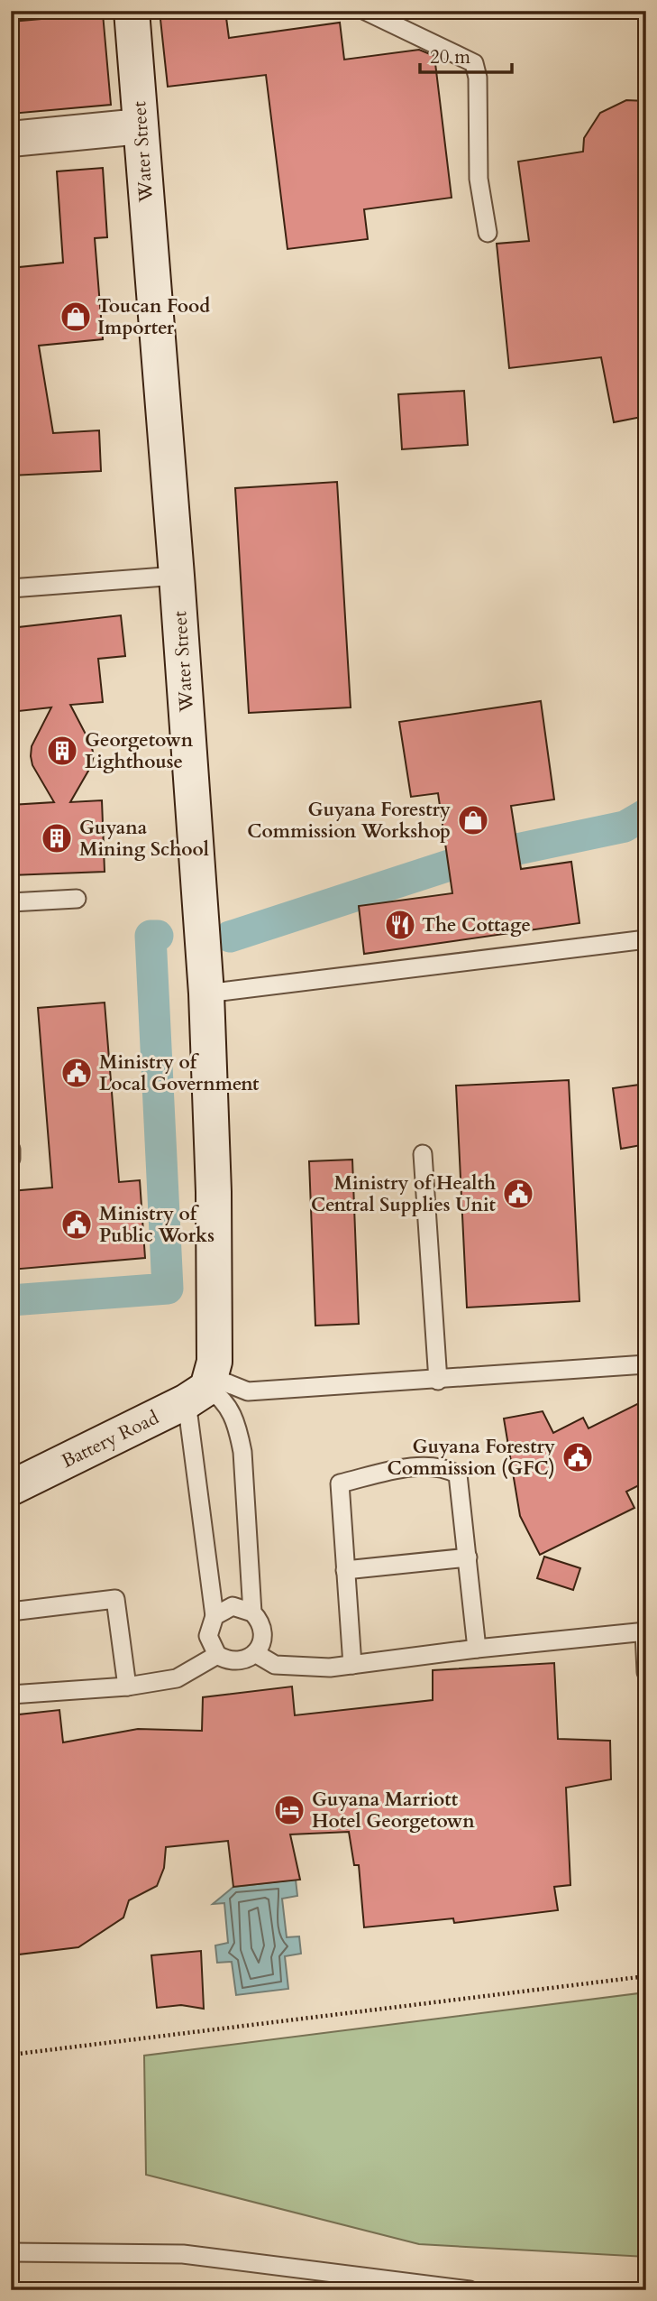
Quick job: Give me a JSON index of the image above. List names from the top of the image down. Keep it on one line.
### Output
{"streets":{"street":["Water Street","Battery Road"]},"crossings":[["Water Street","Battery Road"]],"places":{"shop":["Toucan Food Importer","Guyana Forestry Commission Workshop"],"building":["Georgetown Lighthouse","Guyana Mining School"],"restaurant":["The Cottage"],"public building":["Ministry of Local Government","Ministry of Health Central Supplies Unit","Ministry of Public Works","Guyana Forestry Commission (GFC)"],"hotel":["Guyana Marriott Hotel Georgetown"]},"scale_bar":"20 m"}
